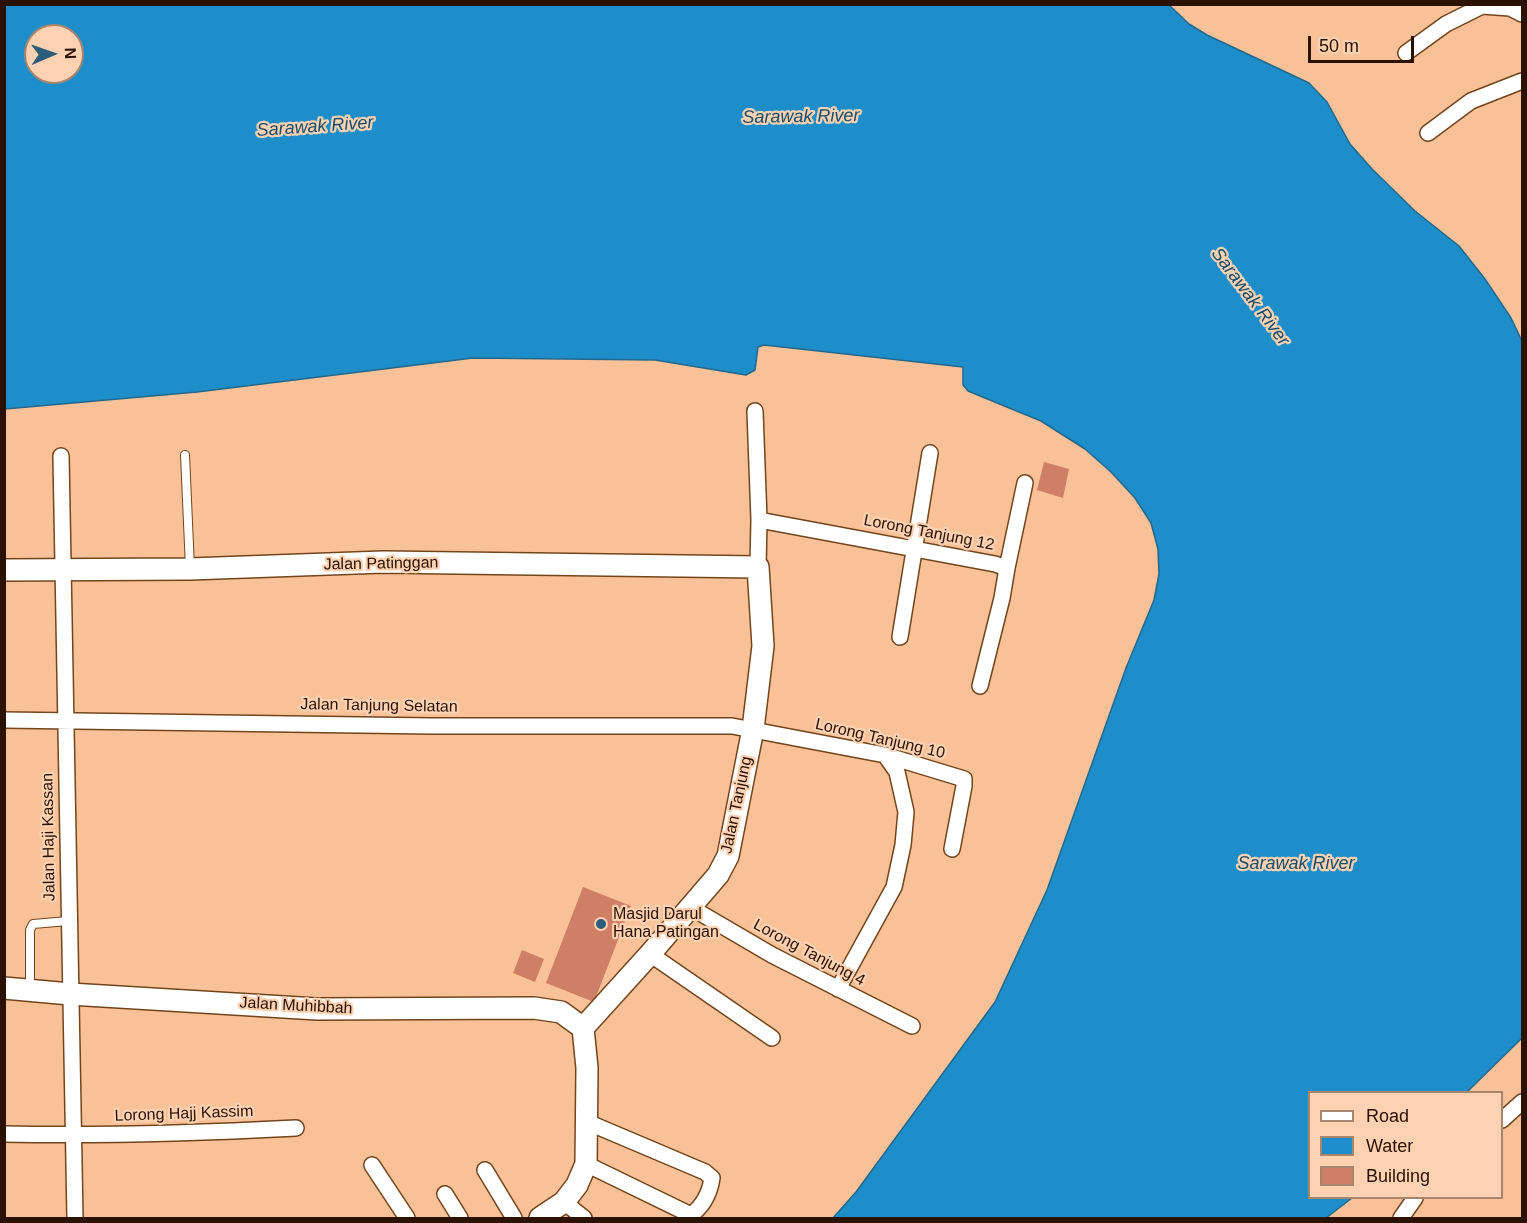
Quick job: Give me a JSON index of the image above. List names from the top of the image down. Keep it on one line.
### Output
{"streets":{"main road":["Jalan Patinggan","Jalan Tanjung","Jalan Muhibbah"],"street":["Lorong Tanjung 12","Jalan Tanjung Selatan","Lorong Tanjung 10","Jalan Haji Kassan","Lorong Tanjung 4","Lorong Hajj Kassim"]},"crossings":[["Jalan Patinggan","Jalan Tanjung"],["Jalan Patinggan","Jalan Haji Kassan"],["Jalan Tanjung Selatan","Lorong Tanjung 10"],["Jalan Tanjung Selatan","Jalan Tanjung"],["Jalan Tanjung Selatan","Jalan Haji Kassan"],["Lorong Tanjung 10","Jalan Tanjung"],["Jalan Tanjung","Lorong Tanjung 4"],["Jalan Tanjung","Jalan Muhibbah"],["Jalan Haji Kassan","Jalan Muhibbah"],["Jalan Haji Kassan","Lorong Hajj Kassim"]],"water":["Sarawak River"],"places":["Masjid Darul Hana Patingan"],"legend":["Road","Water","Building"],"scale_bar":"50 m","north":"right"}
